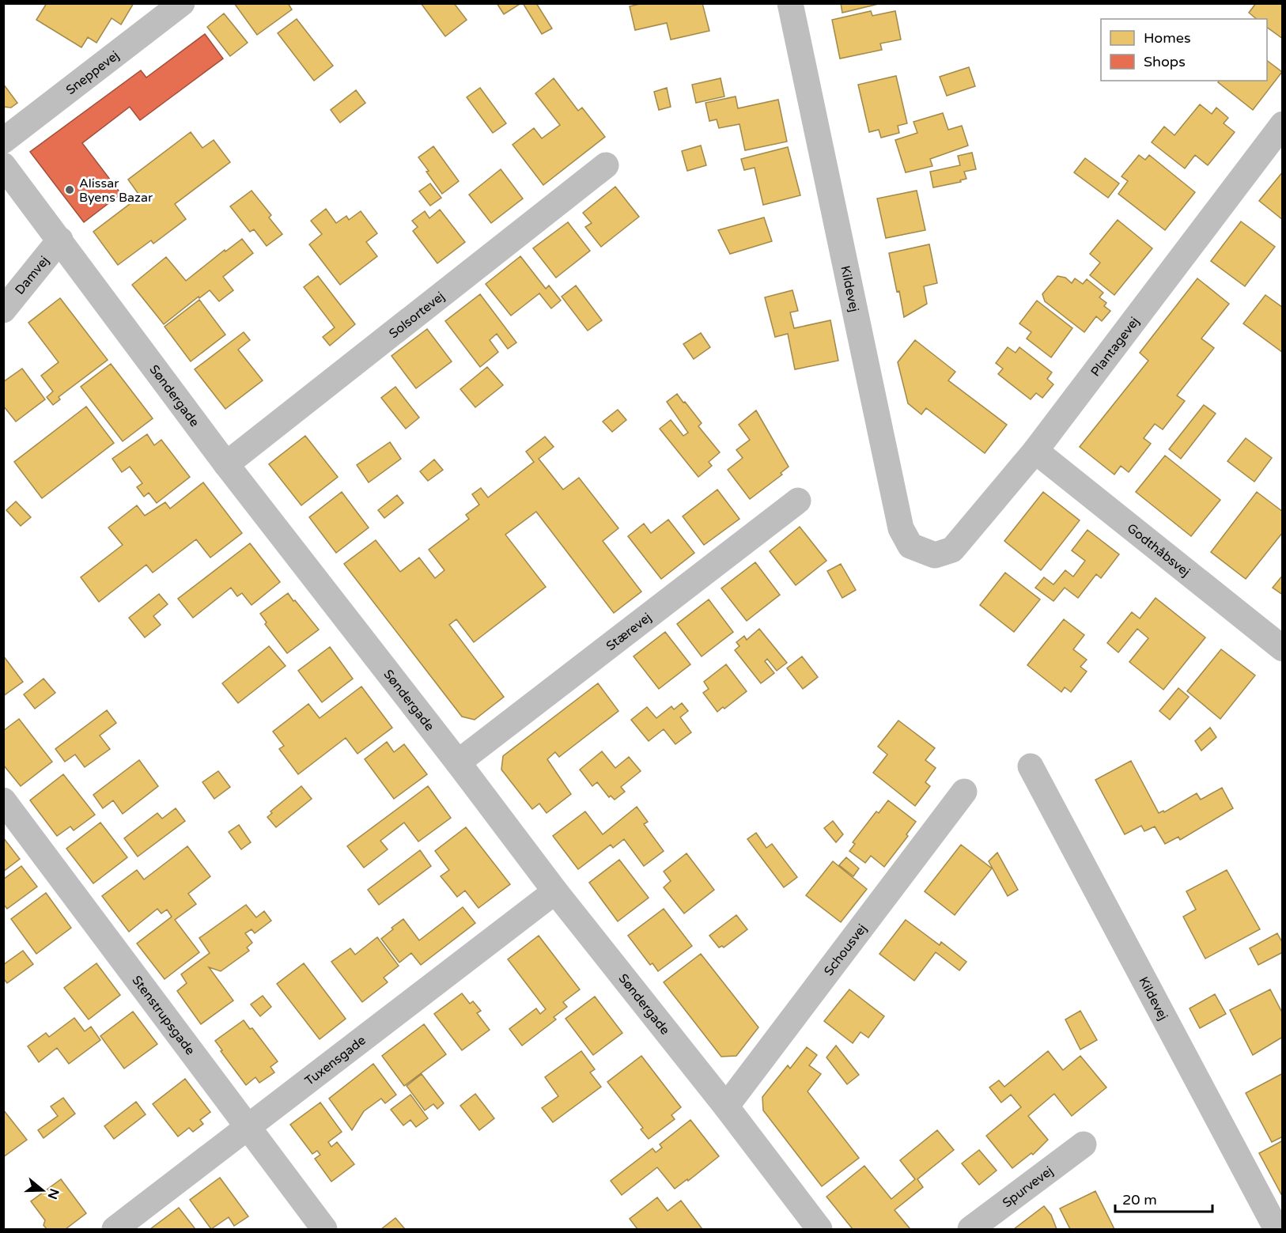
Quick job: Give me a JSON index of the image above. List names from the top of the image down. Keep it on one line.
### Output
{"streets":{"street":["Sneppevej","Damvej","Kildevej","Solsortevej","Plantagevej","Søndergade","Godthåbsvej","Stærevej","Schousvej","Stenstrupsgade","Tuxensgade","Spurvevej"]},"crossings":[["Damvej","Søndergade"],["Kildevej","Plantagevej"],["Solsortevej","Søndergade"],["Plantagevej","Godthåbsvej"],["Søndergade","Stærevej"],["Søndergade","Schousvej"],["Søndergade","Tuxensgade"],["Stenstrupsgade","Tuxensgade"]],"places":["Alissar Byens Bazar"],"legend":["Homes","Shops"],"scale_bar":"20 m","north":"right"}
